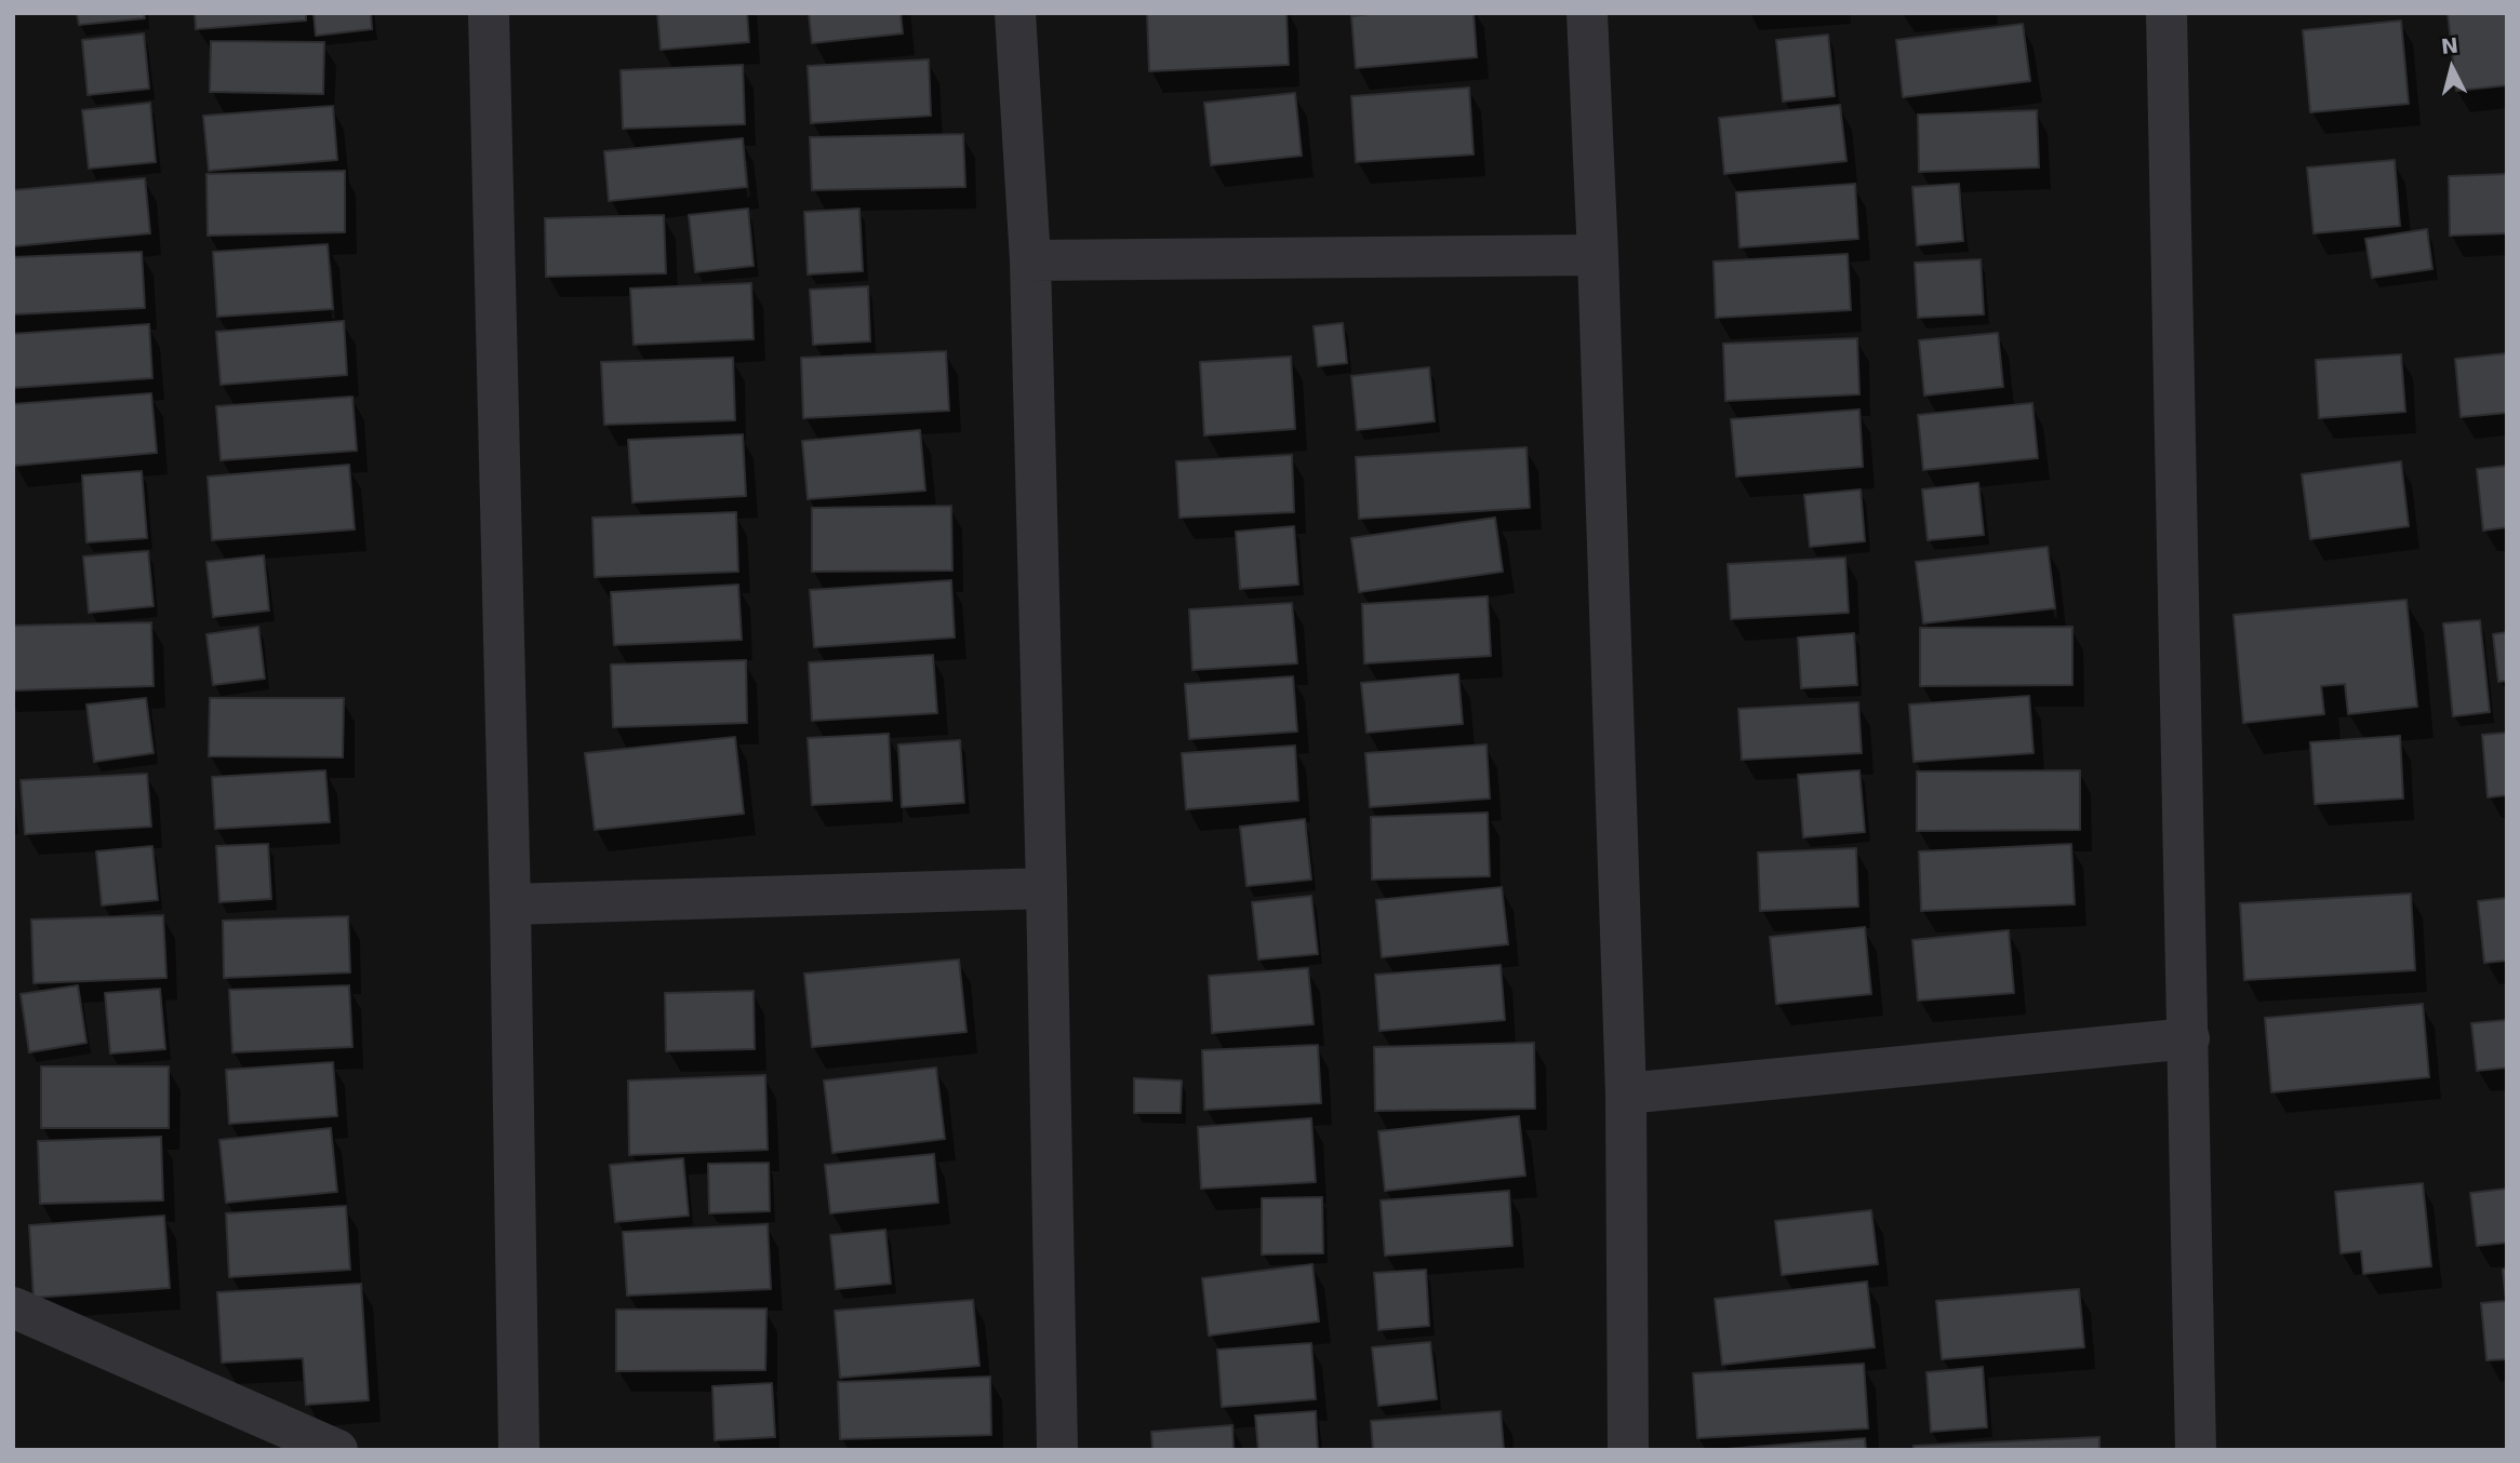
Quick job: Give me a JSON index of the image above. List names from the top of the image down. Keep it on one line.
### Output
{"north":"top"}
